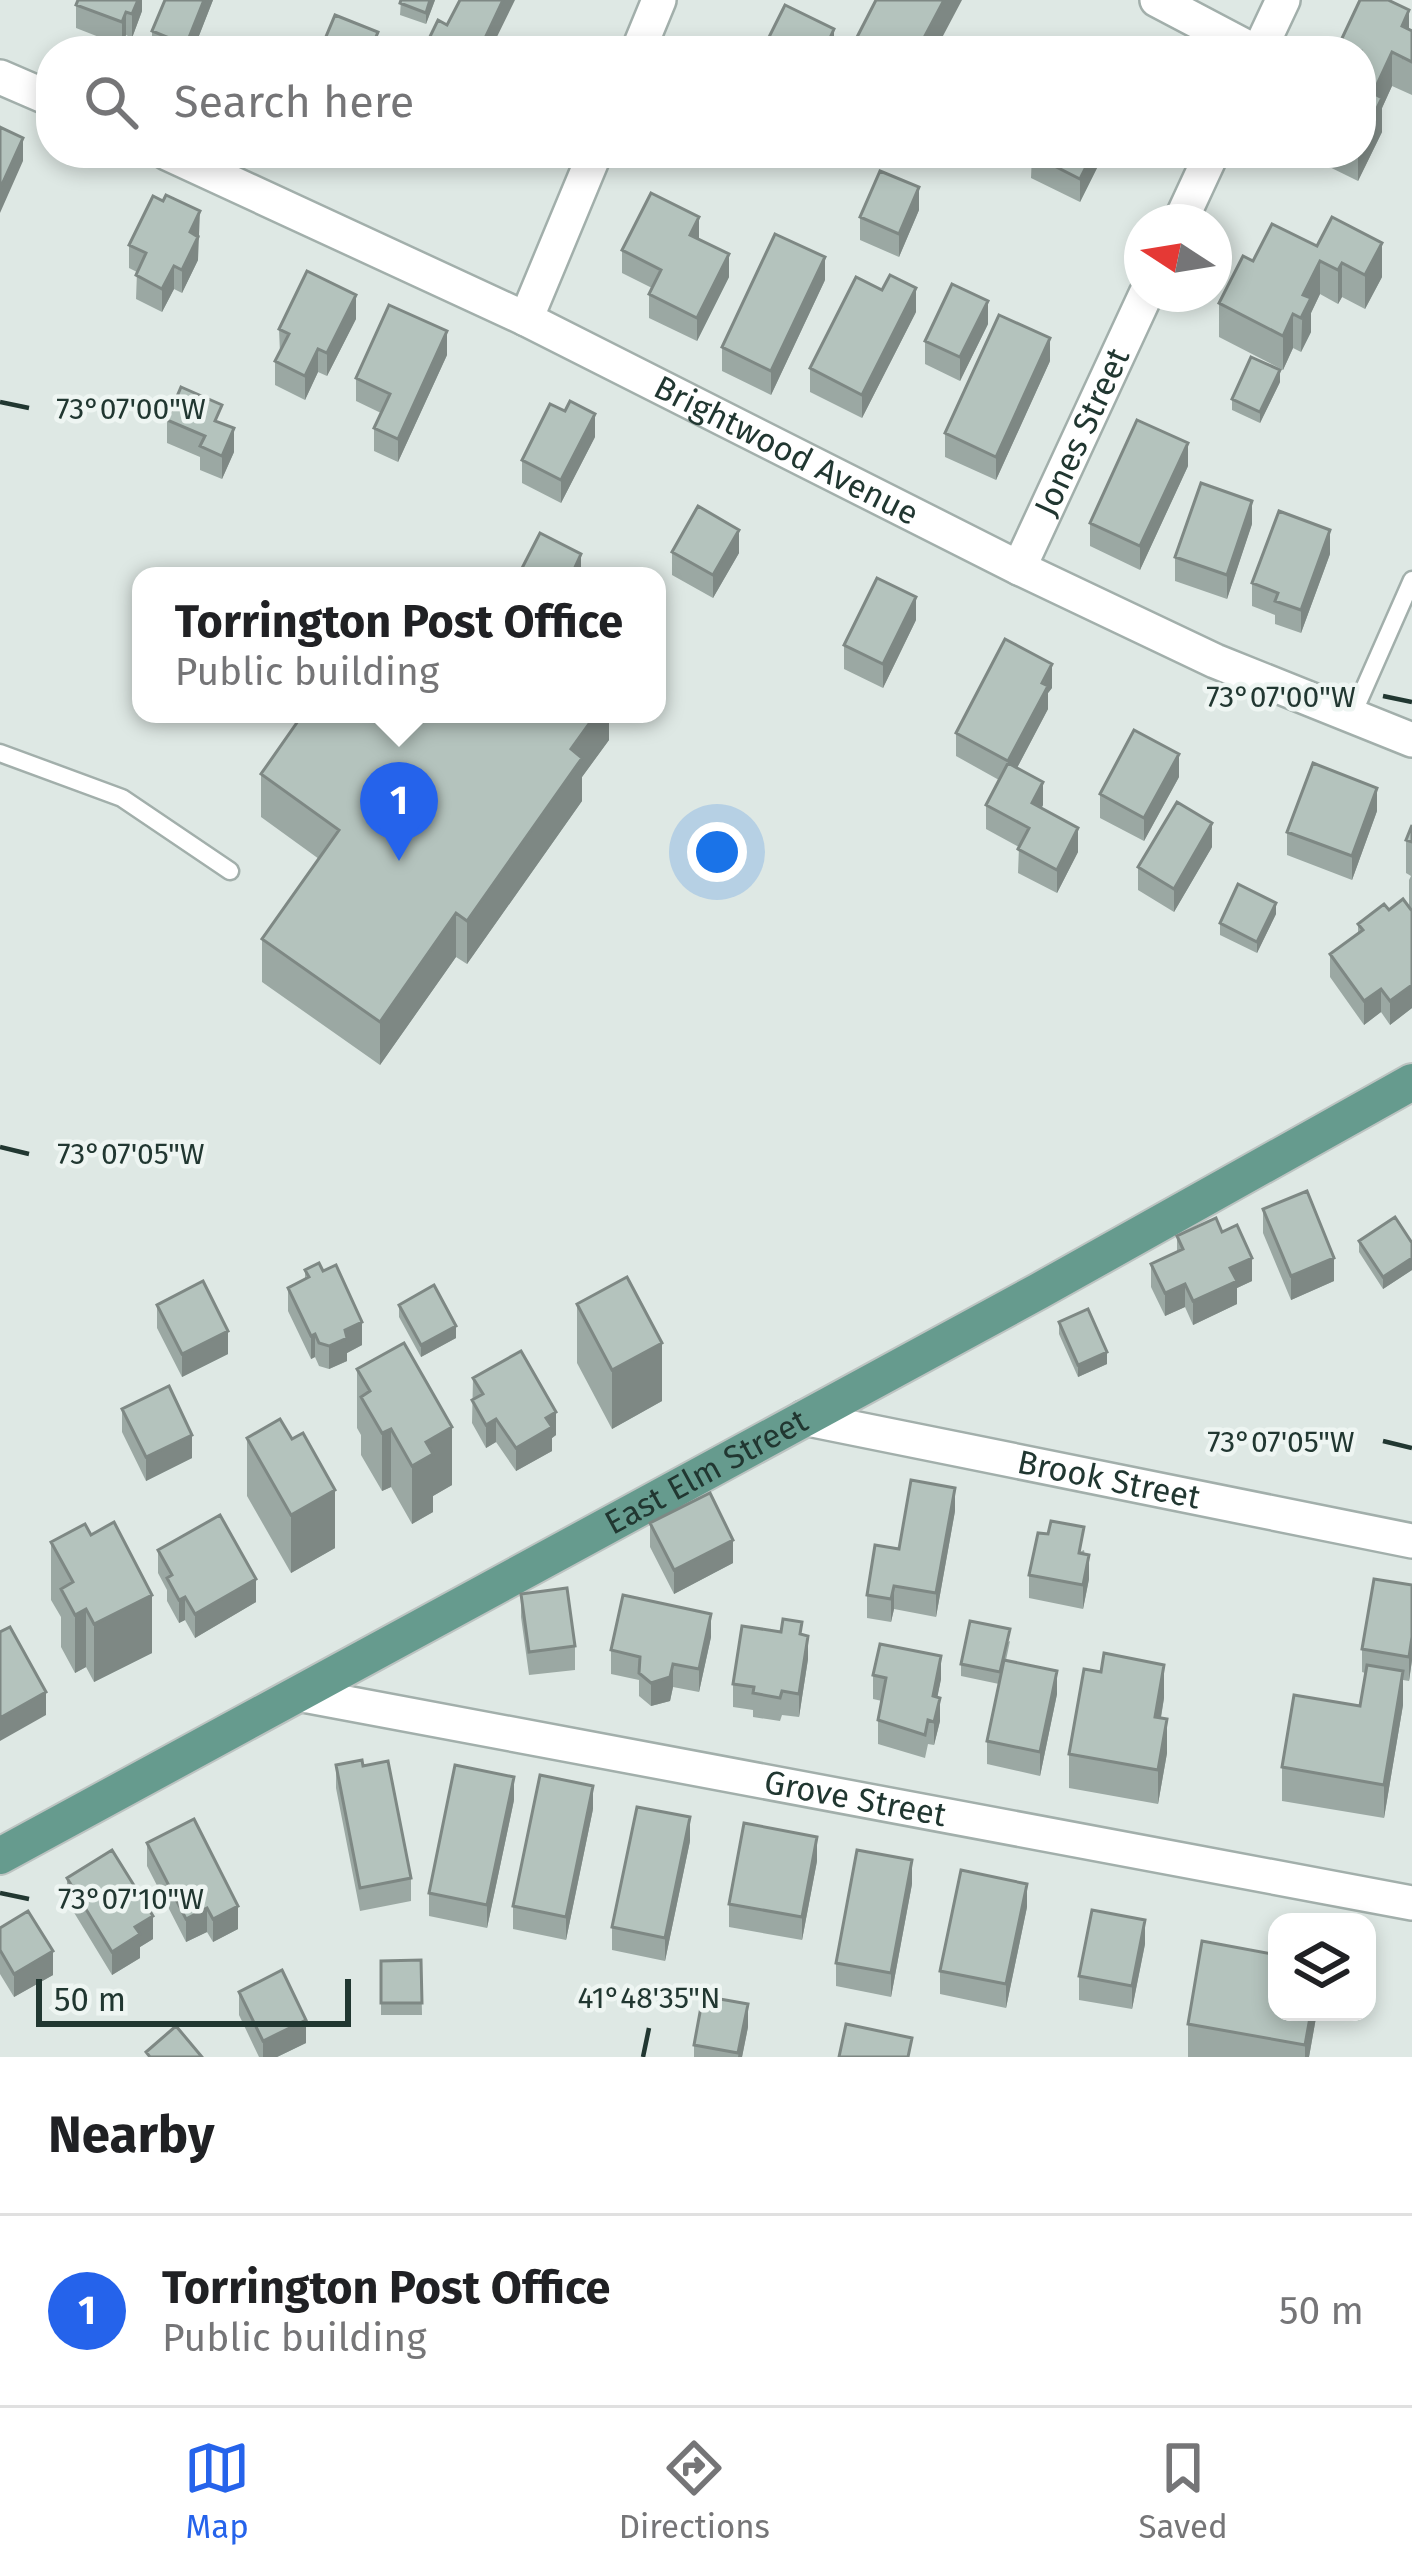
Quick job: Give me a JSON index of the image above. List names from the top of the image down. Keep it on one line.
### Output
{"streets":{"main road":["East Elm Street"],"street":["Jones Street","Brightwood Avenue","Brook Street","Grove Street"]},"crossings":[["Jones Street","Brightwood Avenue"],["East Elm Street","Brook Street"],["East Elm Street","Grove Street"]],"scale_bar":"50 m","north":"left","page":{"search":"Search here","popup":["Torrington Post Office","Public building"],"pins":"1","scale":"50 m","heading":"Nearby","list":[{"mark":"1","name":"Torrington Post Office","note":"Public building","value":"50 m"}],"nav":["Map","Directions","Saved"]},"coordinates":["73°07'00\"W","73°07'05\"W","73°07'10\"W","41°48'35\"N"]}
